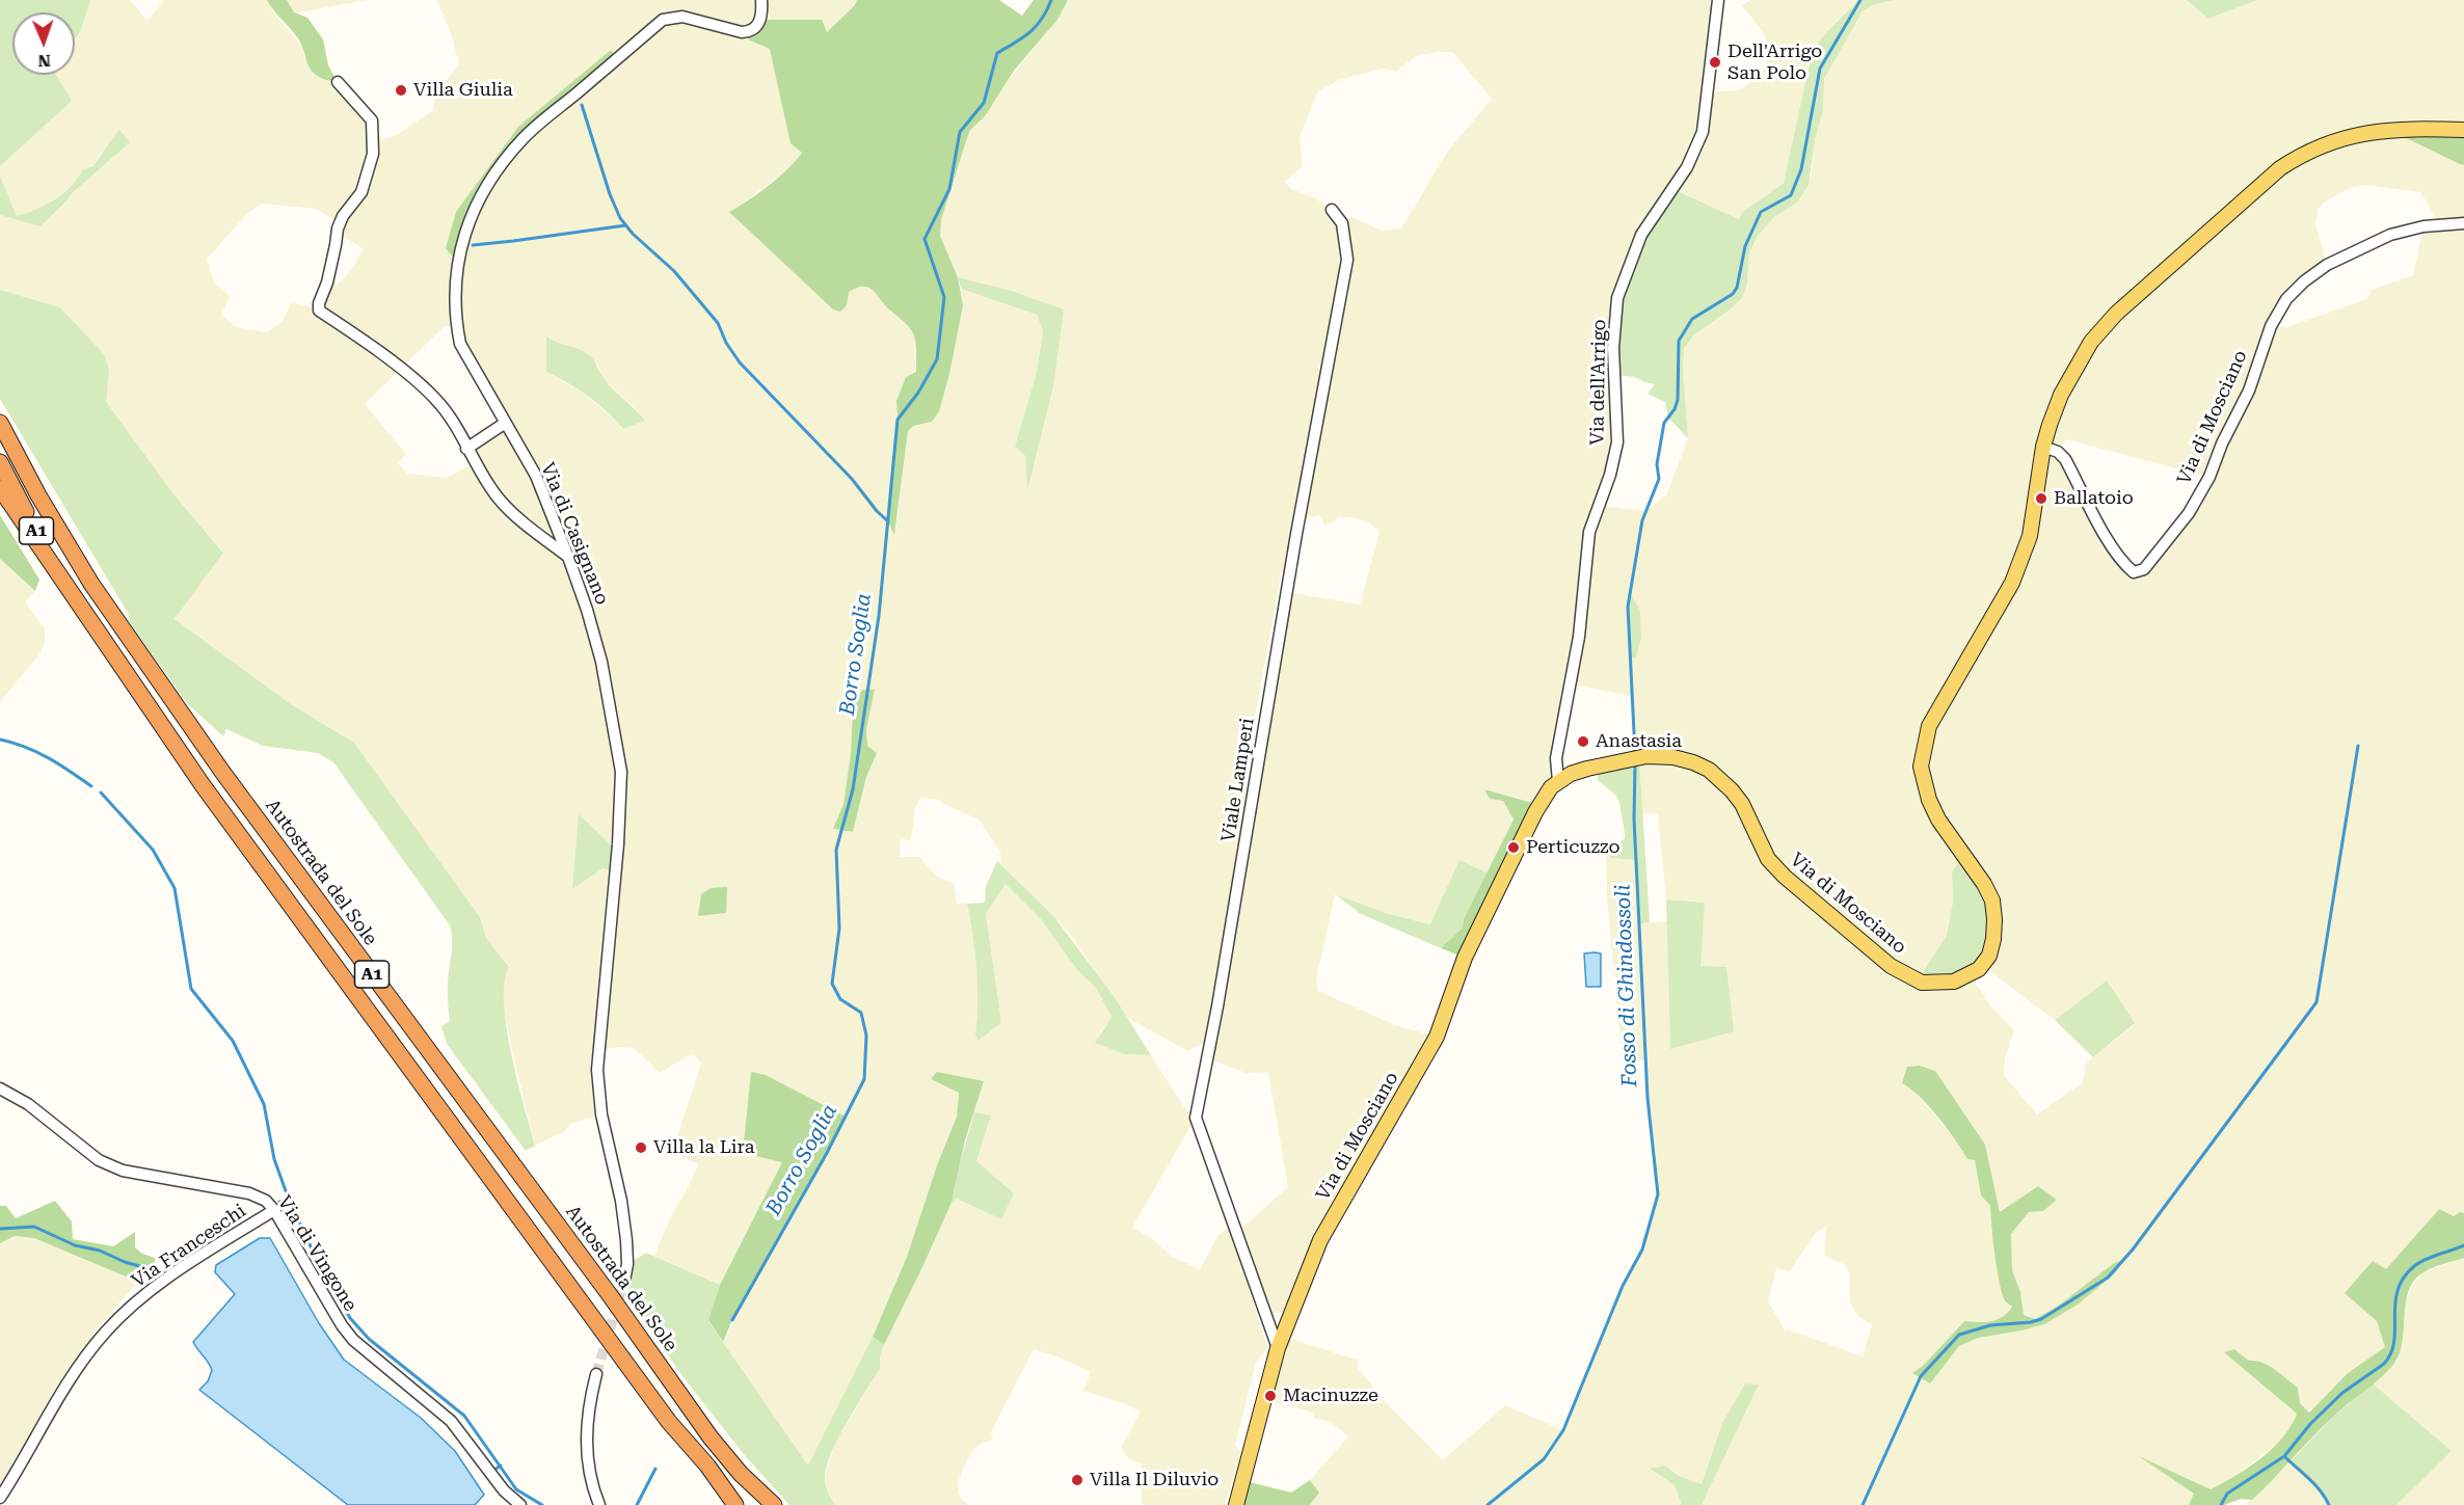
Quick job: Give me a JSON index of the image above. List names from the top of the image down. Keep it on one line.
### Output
{"streets":{"highway":["A1","Autostrada del Sole"],"main road":["Via di Mosciano"],"street":["Via dell'Arrigo","Via di Casignano","Viale Lamperi","Via Franceschi","Via di Vingone"]},"crossings":[["Via dell'Arrigo","Via di Mosciano"],["Via di Mosciano","Viale Lamperi"],["Via Franceschi","Via di Vingone"]],"water":["Borro Soglia","Fosso di Ghindossoli"],"places":["Dell'Arrigo San Polo","Villa Giulia","Ballatoio","Anastasia","Perticuzzo","Villa la Lira","Macinuzze","Villa Il Diluvio"],"north":"bottom"}
